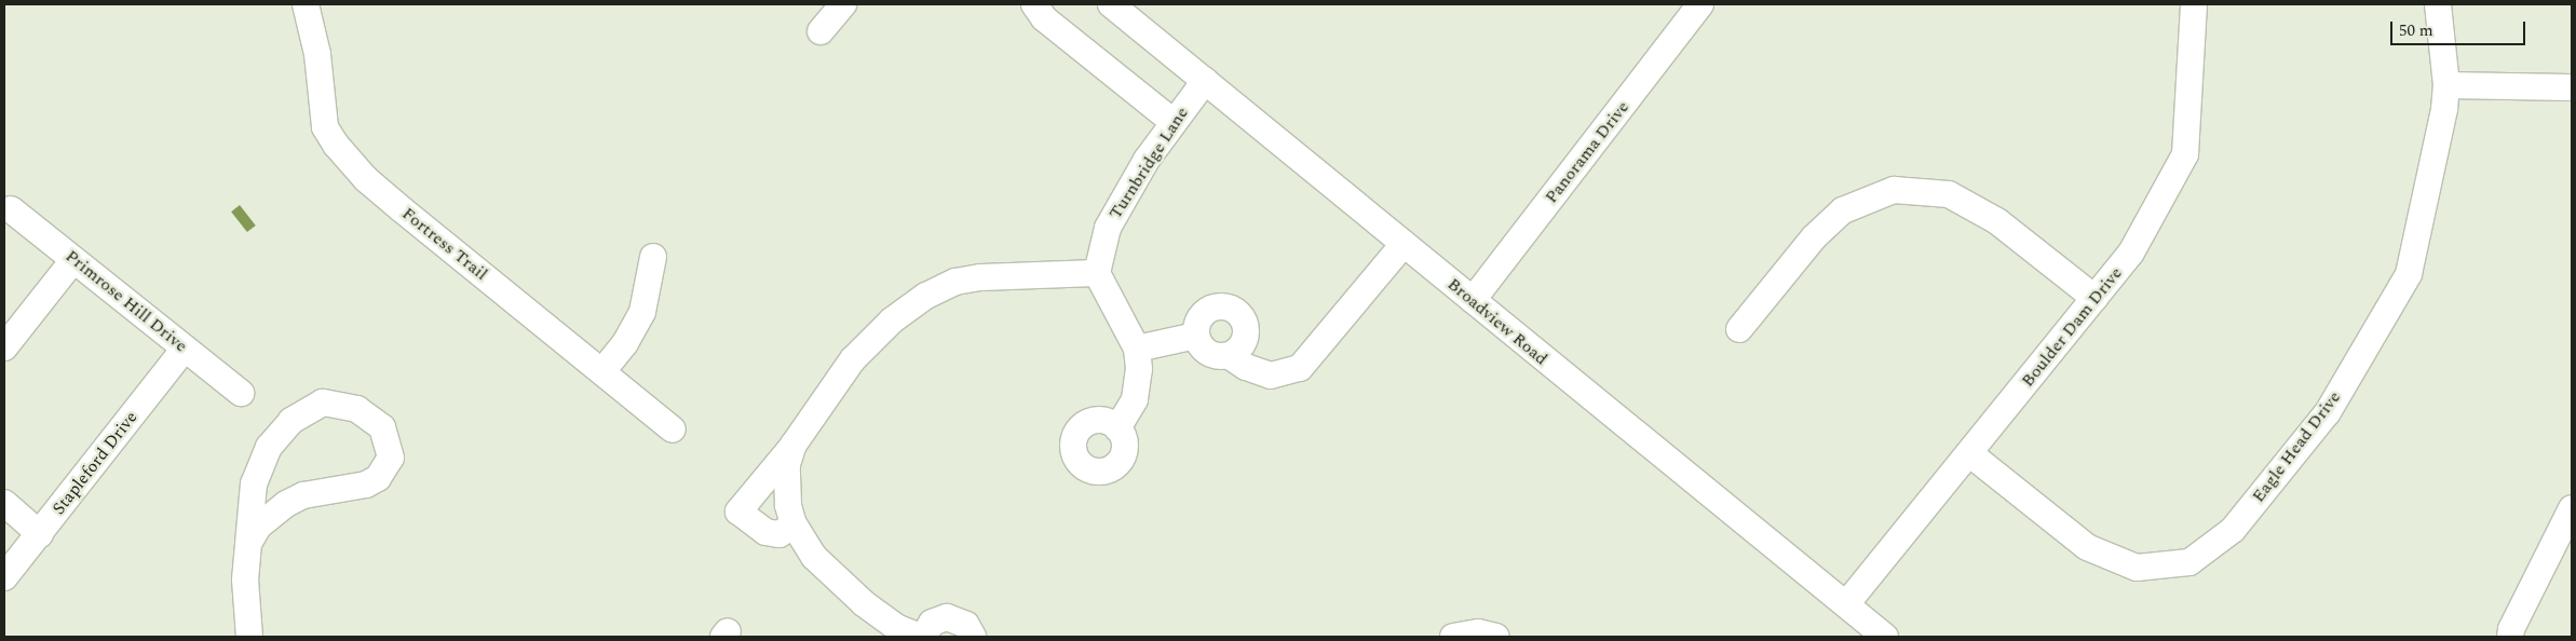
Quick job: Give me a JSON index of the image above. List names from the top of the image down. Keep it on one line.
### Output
{"streets":{"street":["Panorama Drive","Turnbridge Lane","Fortress Trail","Primrose Hill Drive","Broadview Road","Boulder Dam Drive","Eagle Head Drive","Stapleford Drive"]},"crossings":[["Panorama Drive","Broadview Road"],["Turnbridge Lane","Broadview Road"],["Primrose Hill Drive","Stapleford Drive"],["Broadview Road","Boulder Dam Drive"],["Boulder Dam Drive","Eagle Head Drive"]],"scale_bar":"50 m"}
